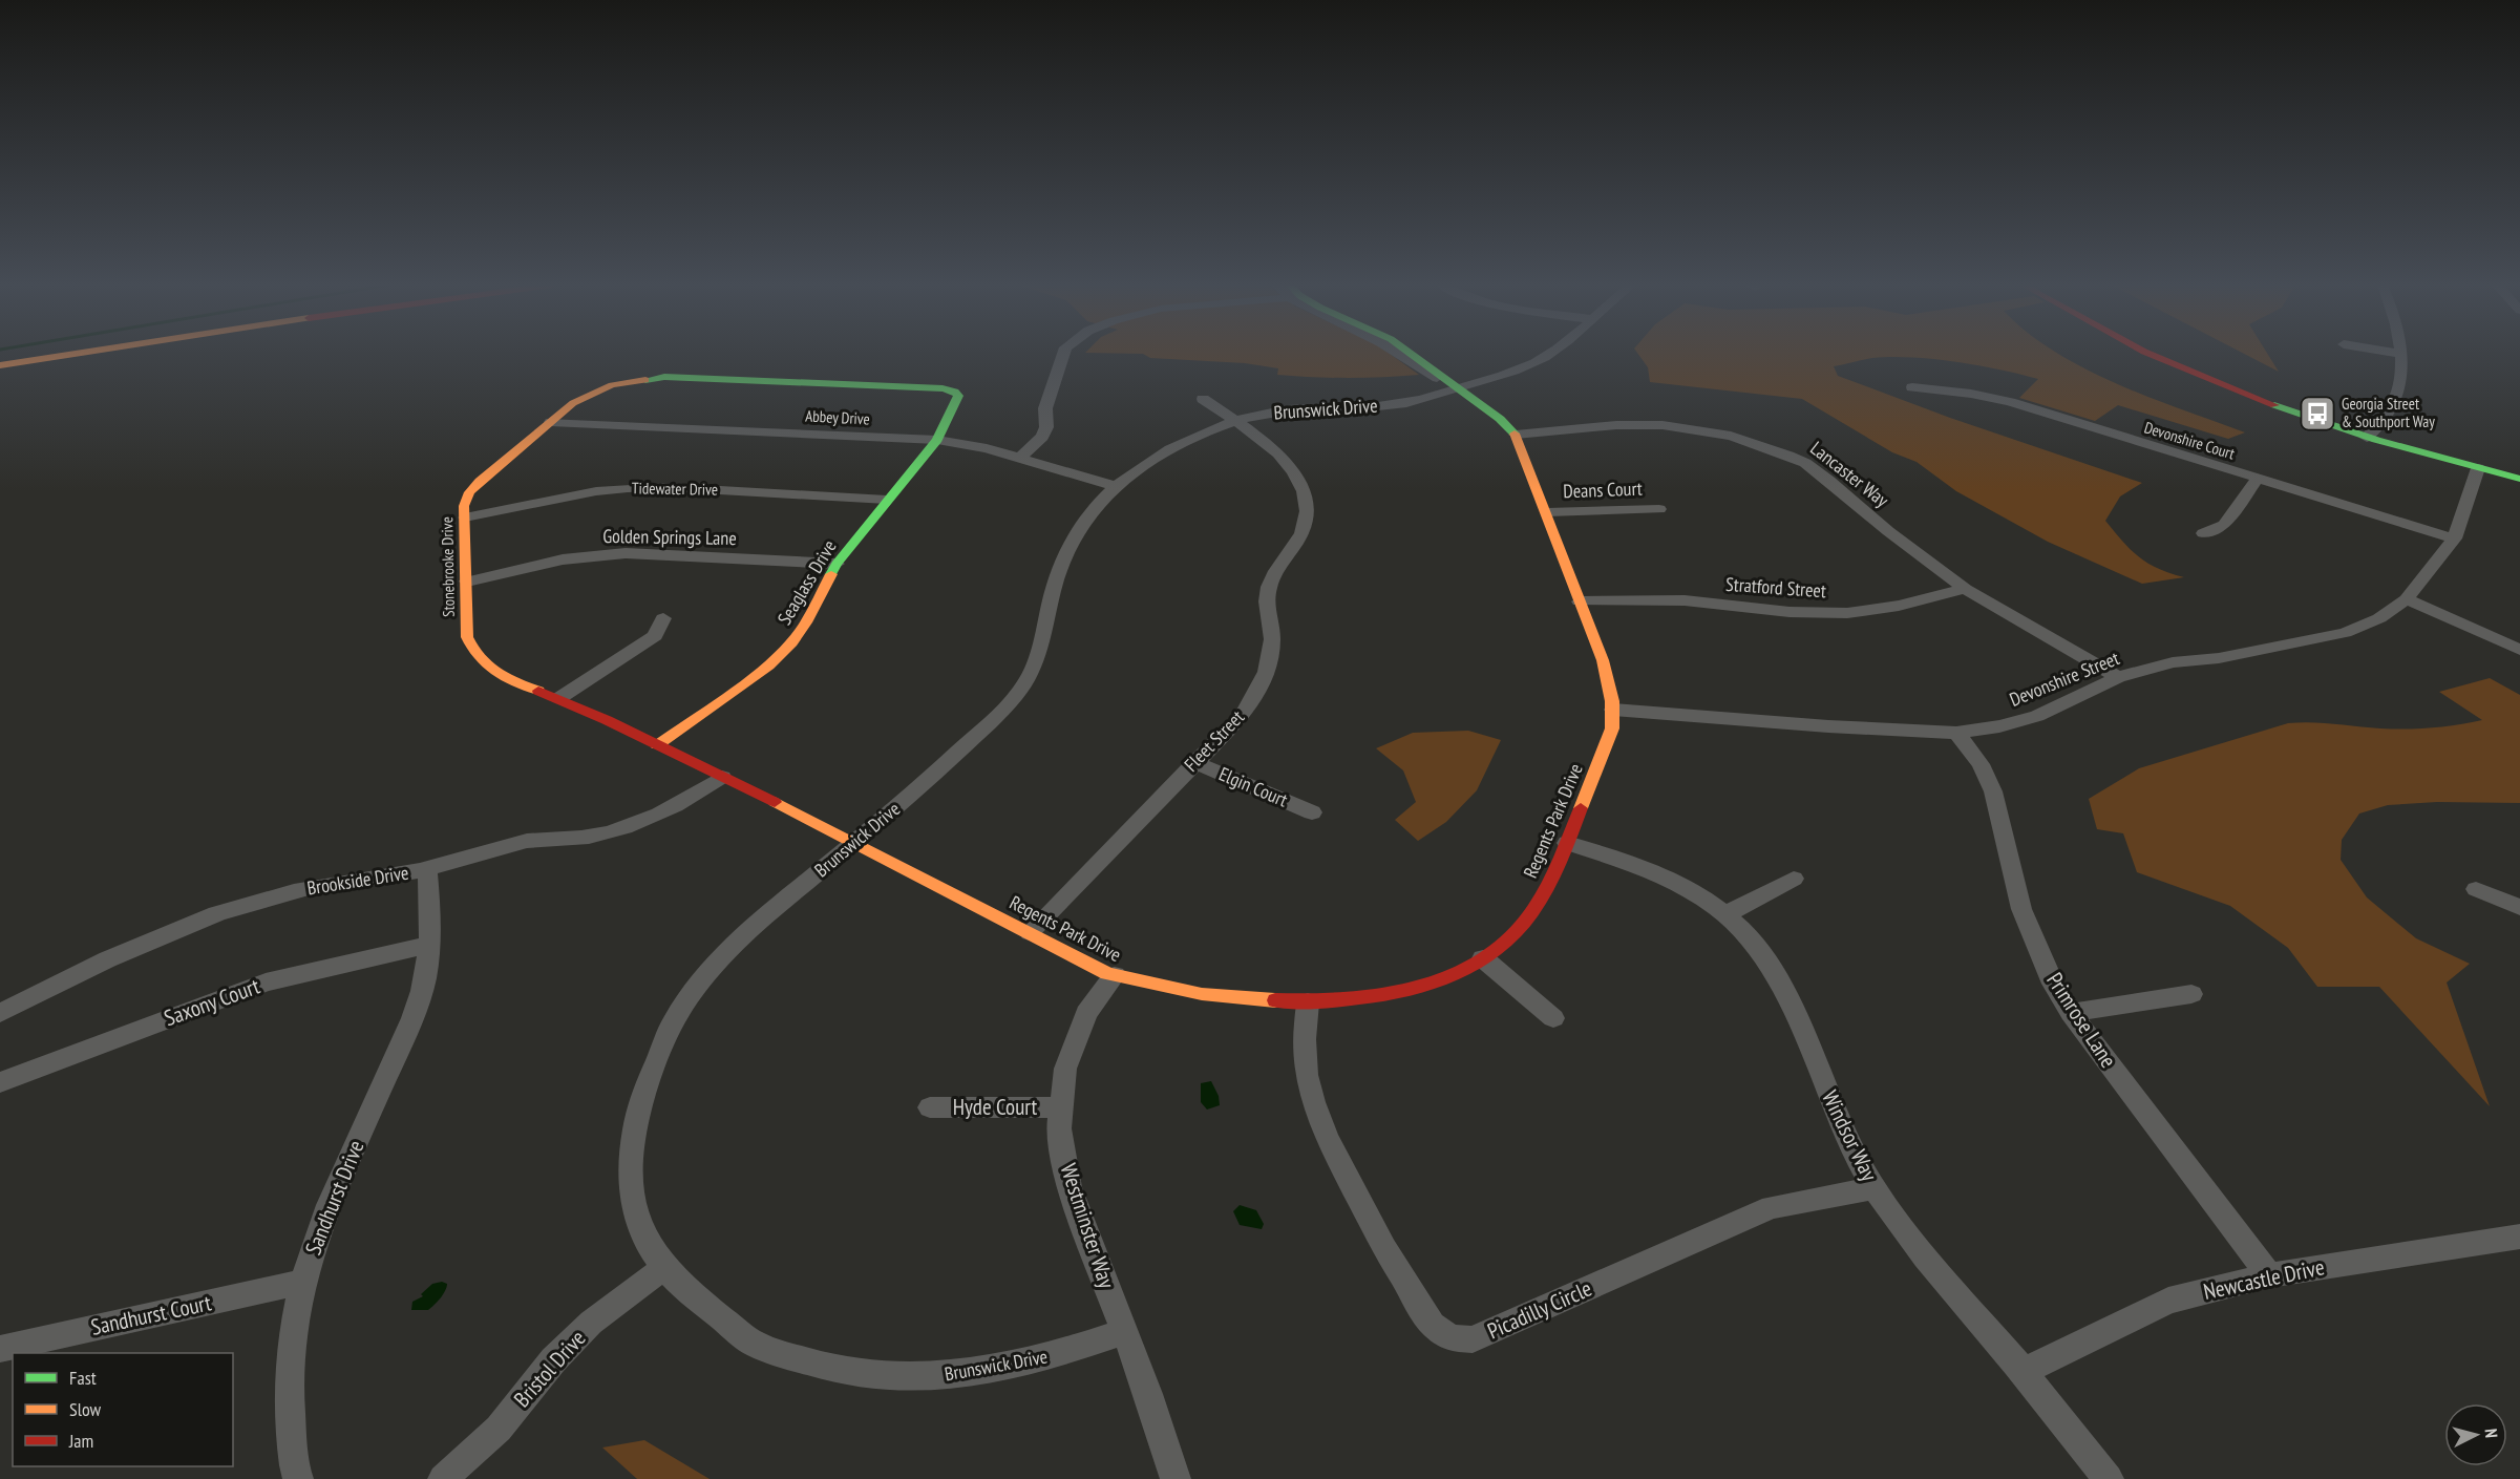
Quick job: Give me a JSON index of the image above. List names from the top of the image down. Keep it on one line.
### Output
{"streets":{"street":["Brunswick Drive","Abbey Drive","Devonshire Court","Lancaster Way","Tidewater Drive","Deans Court","Golden Springs Lane","Stonebrooke Drive","Seaglass Drive","Stratford Street","Devonshire Street","Fleet Street","Elgin Court","Regents Park Drive","Brookside Drive","Saxony Court","Primrose Lane","Hyde Court","Windsor Way","Sandhurst Drive","Westminster Way","Newcastle Drive","Picadilly Circle","Sandhurst Court","Bristol Drive"]},"crossings":[["Brunswick Drive","Abbey Drive"],["Brunswick Drive","Fleet Street"],["Brunswick Drive","Regents Park Drive"],["Brunswick Drive","Westminster Way"],["Brunswick Drive","Bristol Drive"],["Abbey Drive","Stonebrooke Drive"],["Abbey Drive","Seaglass Drive"],["Devonshire Court","Devonshire Street"],["Lancaster Way","Stratford Street"],["Lancaster Way","Devonshire Street"],["Lancaster Way","Regents Park Drive"],["Tidewater Drive","Stonebrooke Drive"],["Tidewater Drive","Seaglass Drive"],["Deans Court","Regents Park Drive"],["Golden Springs Lane","Stonebrooke Drive"],["Golden Springs Lane","Seaglass Drive"],["Stonebrooke Drive","Seaglass Drive"],["Stonebrooke Drive","Regents Park Drive"],["Stonebrooke Drive","Brookside Drive"],["Stratford Street","Regents Park Drive"],["Devonshire Street","Regents Park Drive"],["Devonshire Street","Primrose Lane"],["Fleet Street","Elgin Court"],["Fleet Street","Regents Park Drive"],["Regents Park Drive","Brookside Drive"],["Regents Park Drive","Windsor Way"],["Regents Park Drive","Westminster Way"],["Regents Park Drive","Picadilly Circle"],["Brookside Drive","Sandhurst Drive"],["Saxony Court","Sandhurst Drive"],["Primrose Lane","Newcastle Drive"],["Hyde Court","Westminster Way"],["Windsor Way","Newcastle Drive"],["Windsor Way","Picadilly Circle"],["Sandhurst Drive","Sandhurst Court"]],"places":{"bus stop":["Georgia Street & Southport Way"]},"legend":["Fast","Slow","Jam"],"north":"right"}
